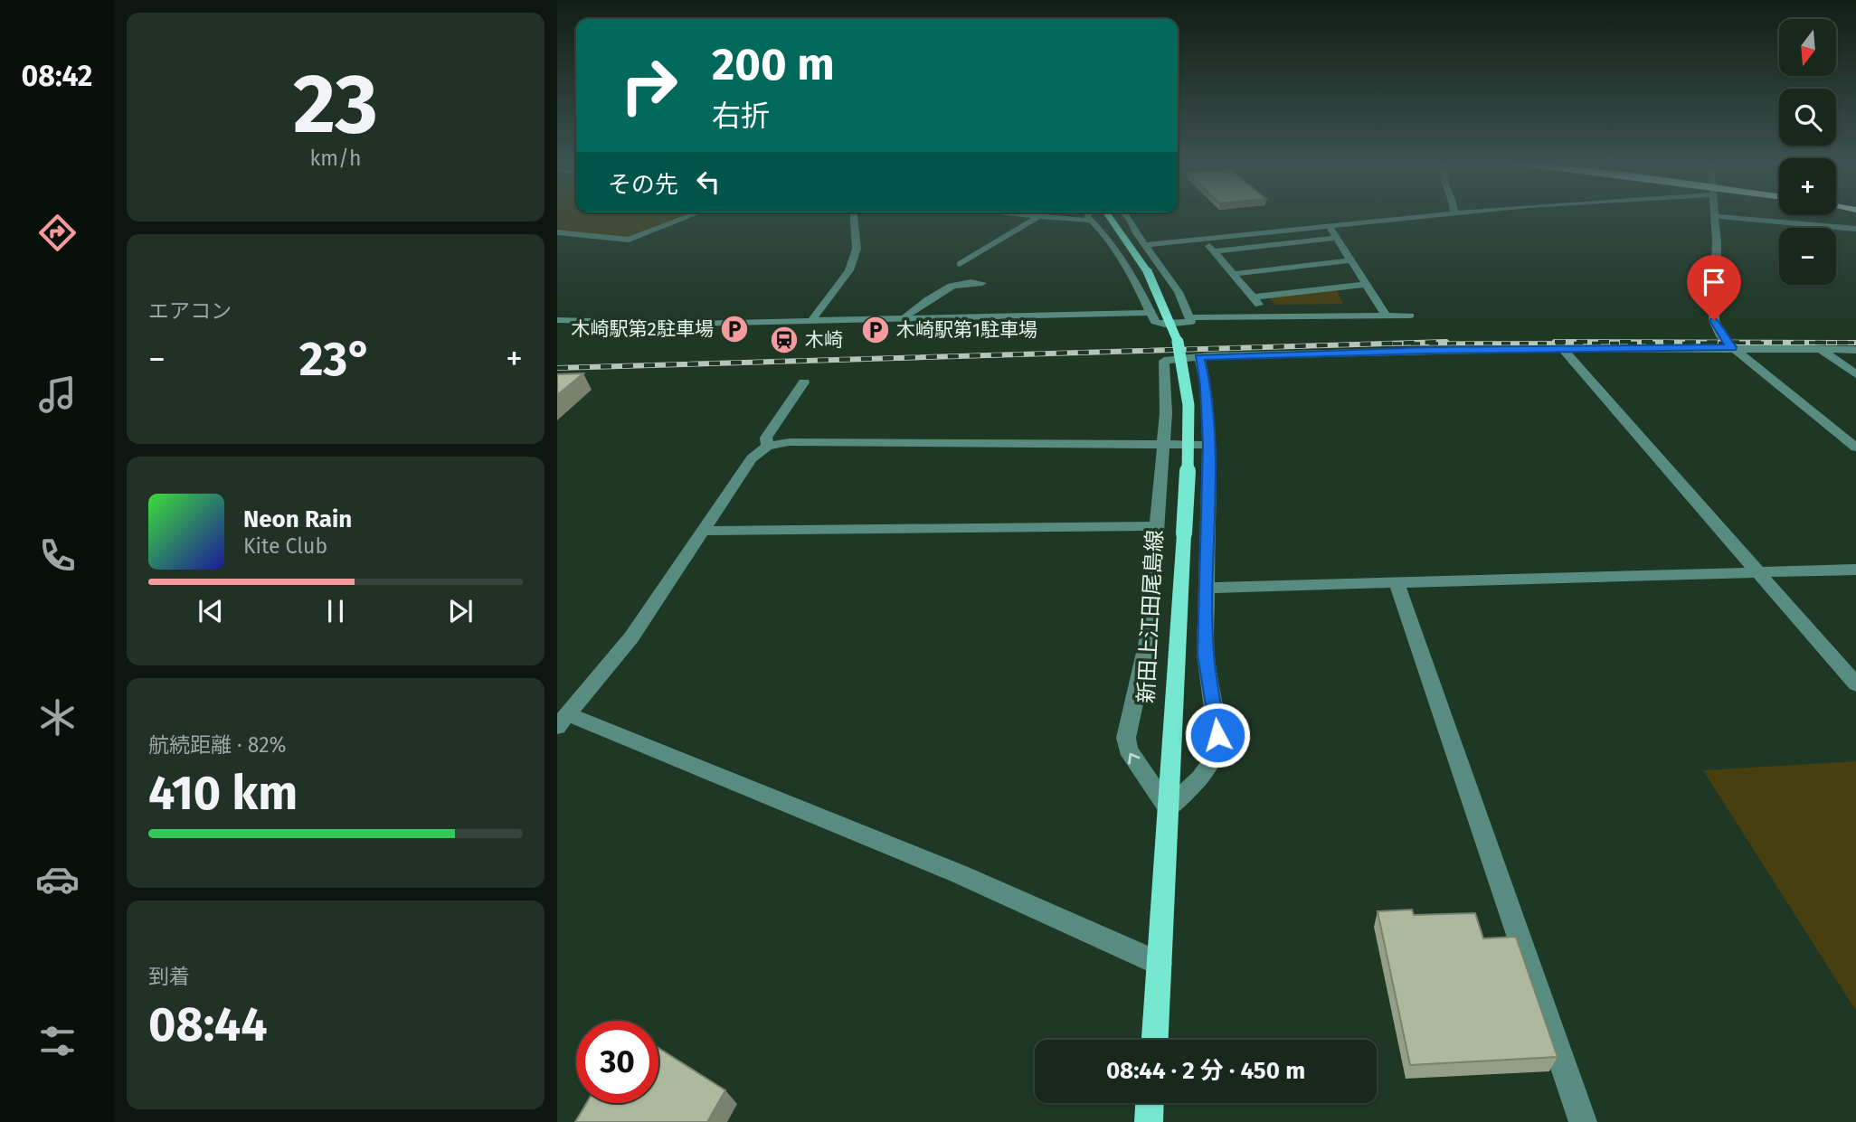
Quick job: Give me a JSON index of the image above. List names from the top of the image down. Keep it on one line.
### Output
{"streets":{"main road":["新田上江田尾島線"]},"places":{"parking":["木崎駅第2駐車場","木崎駅第1駐車場"],"station":["木崎"]},"north":"bottom","page":{"tabs":"08:42","tile":[["23","km/h"],"エアコン",["航続距離 · 82%","410 km"],["到着","08:44"]],"map_buttons":["+","−"],"turn":["200 m","右折"],"then":"その先","heat":["−","23°","+"],"song":["Neon Rain","Kite Club"],"limit":"30","trip":"08:44 · 2 分 · 450 m"}}
